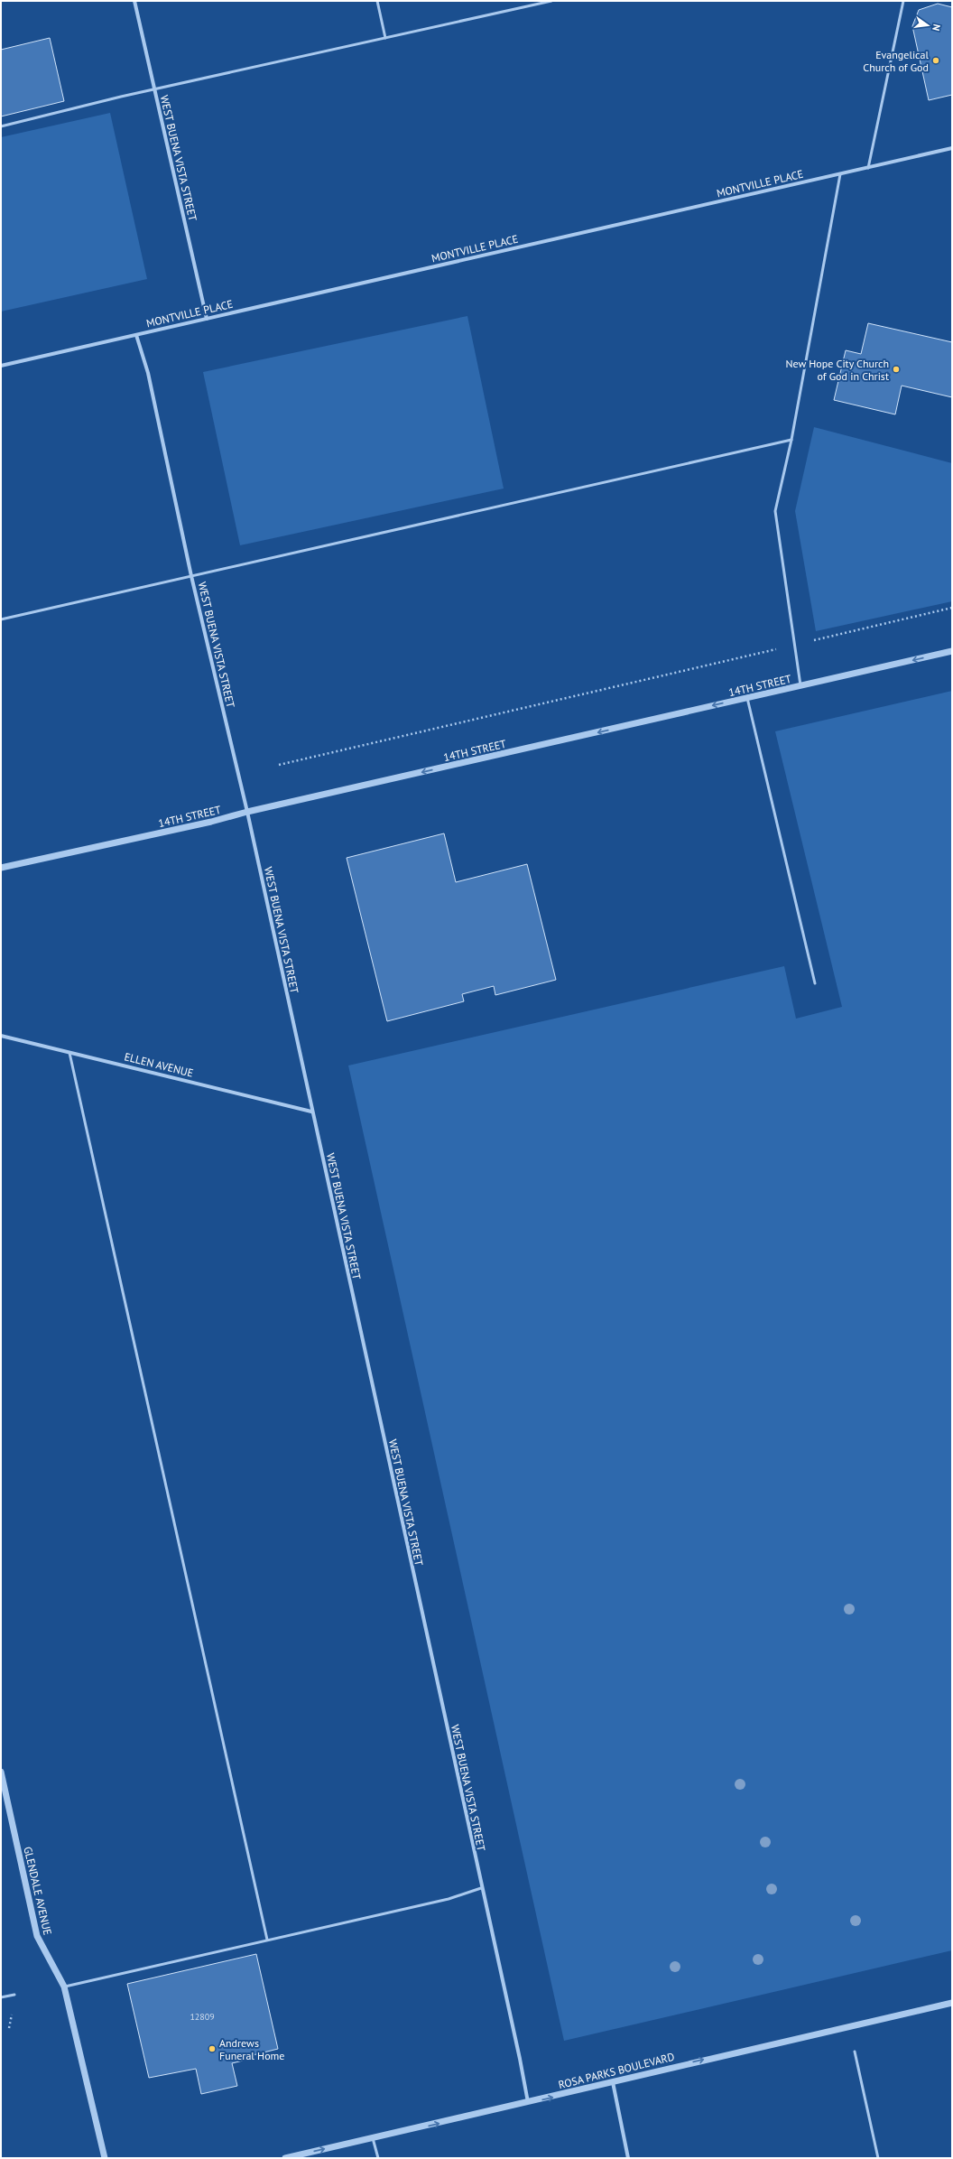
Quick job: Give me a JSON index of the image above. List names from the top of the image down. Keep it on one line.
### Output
{"streets":{"street":["WEST BUENA VISTA STREET","MONTVILLE PLACE","14TH STREET","ELLEN AVENUE","GLENDALE AVENUE","ROSA PARKS BOULEVARD"]},"crossings":[["WEST BUENA VISTA STREET","MONTVILLE PLACE"],["WEST BUENA VISTA STREET","14TH STREET"],["WEST BUENA VISTA STREET","ELLEN AVENUE"],["WEST BUENA VISTA STREET","ROSA PARKS BOULEVARD"]],"one_way":["14TH STREET","ROSA PARKS BOULEVARD"],"places":["Evangelical Church of God","New Hope City Church of God in Christ","Andrews Funeral Home"],"house_numbers":["12809"],"north":"right"}
